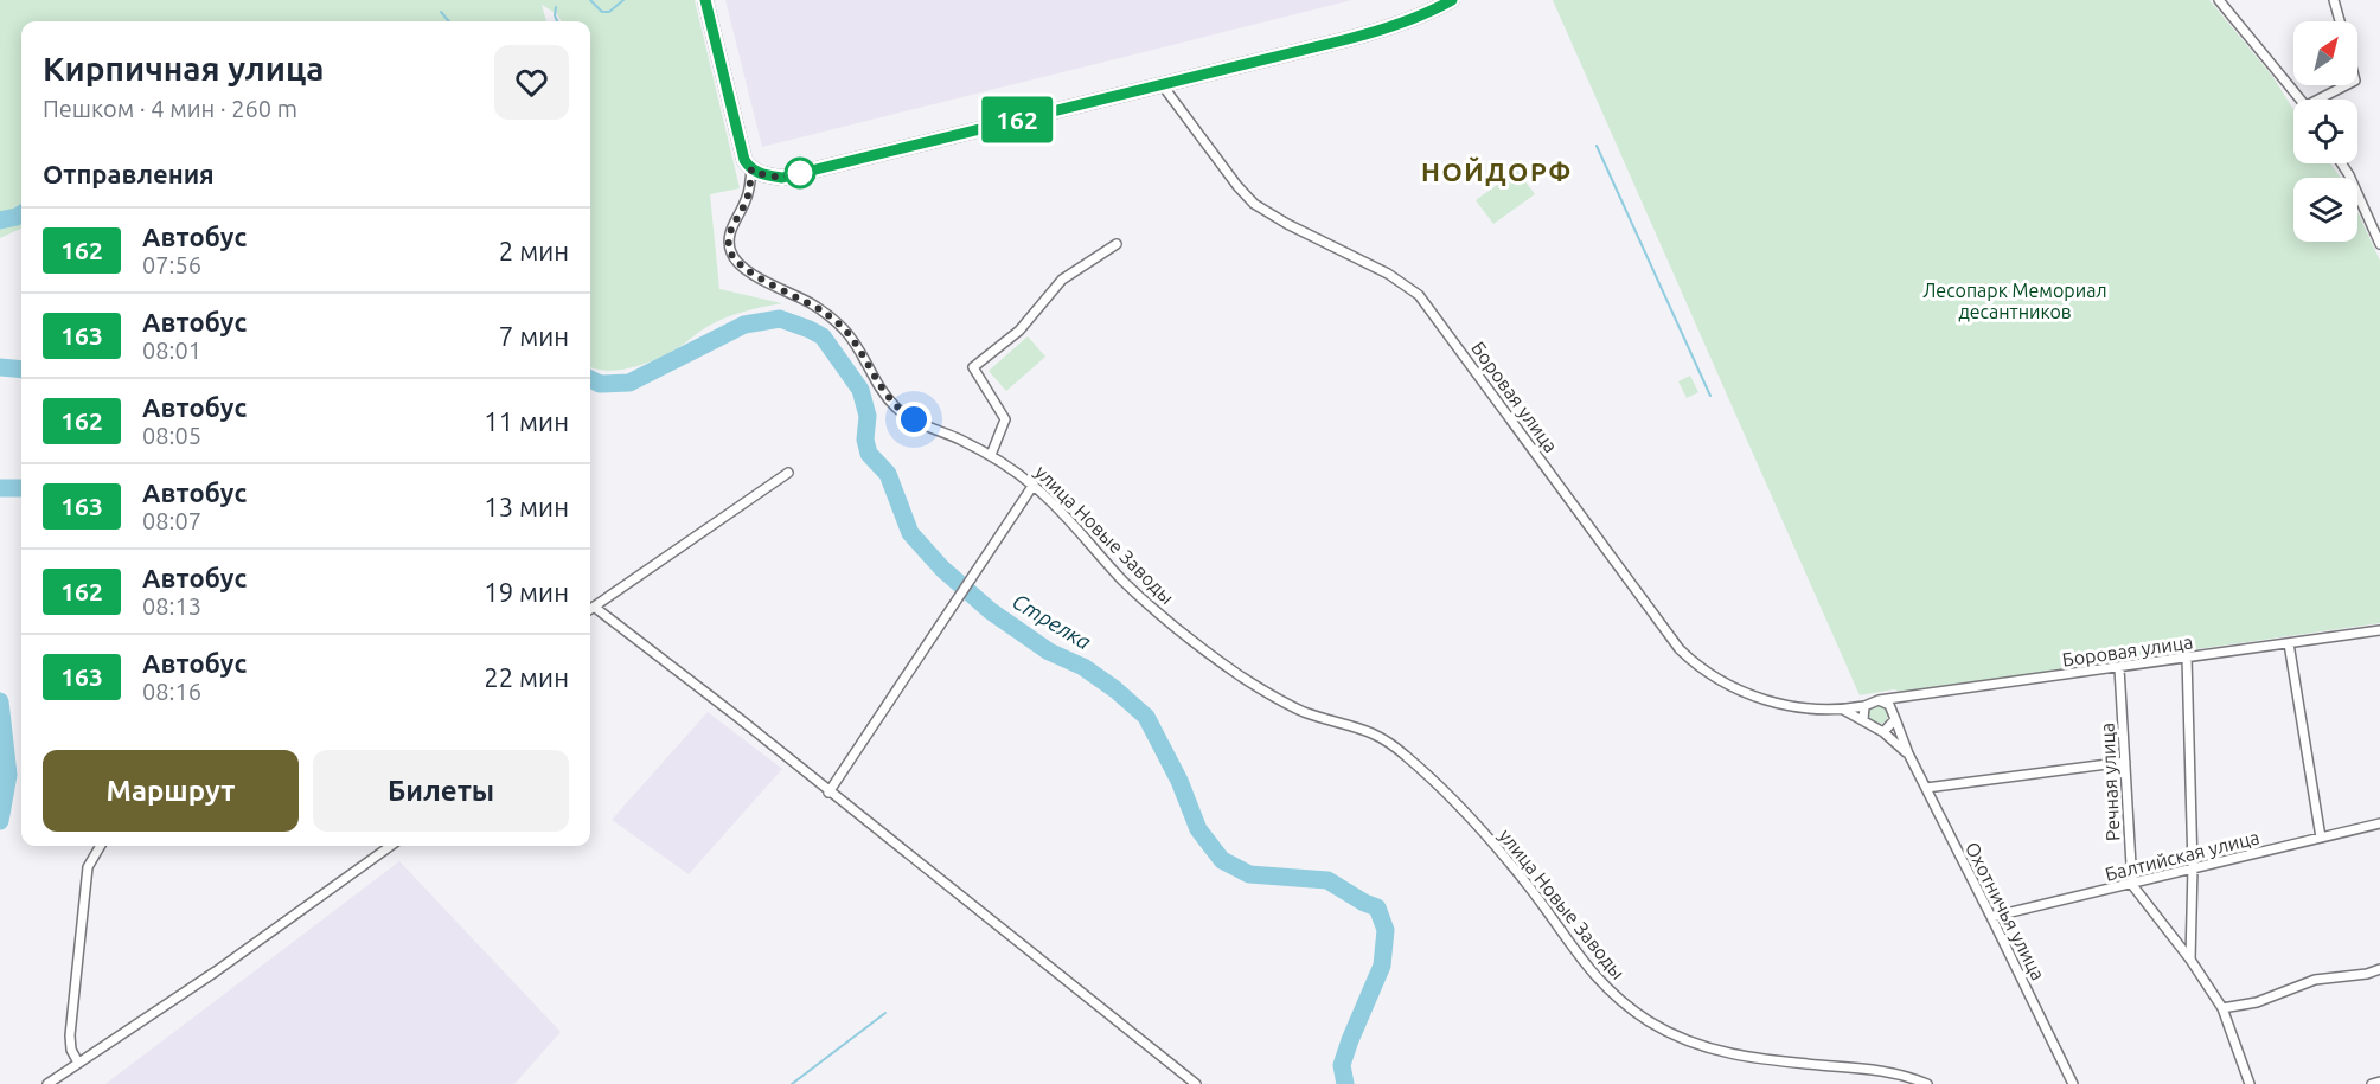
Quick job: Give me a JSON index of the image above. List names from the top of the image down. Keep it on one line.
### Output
{"streets":{"street":["Боровая улица","улица Новые Заводы","Речная улица","Балтийская улица","Охотничья улица"]},"crossings":[["Боровая улица","Речная улица"],["Боровая улица","Охотничья улица"],["Речная улица","Балтийская улица"],["Балтийская улица","Охотничья улица"]],"districts":["НОЙДОРФ"],"water":["Стрелка"],"parks":["Лесопарк Мемориал десантников"],"lines":["bus line 162"],"north":"top right","page":{"on_map":"162","heading":[["Кирпичная улица","Пешком · 4 мин · 260 m"],"Отправления"],"list":[{"mark":"162","name":"Автобус","note":"07:56","value":"2 мин"},{"mark":"163","name":"Автобус","note":"08:01","value":"7 мин"},{"mark":"162","name":"Автобус","note":"08:05","value":"11 мин"},{"mark":"163","name":"Автобус","note":"08:07","value":"13 мин"},{"mark":"162","name":"Автобус","note":"08:13","value":"19 мин"},{"mark":"163","name":"Автобус","note":"08:16","value":"22 мин"}],"buttons":["Маршрут","Билеты"]}}
